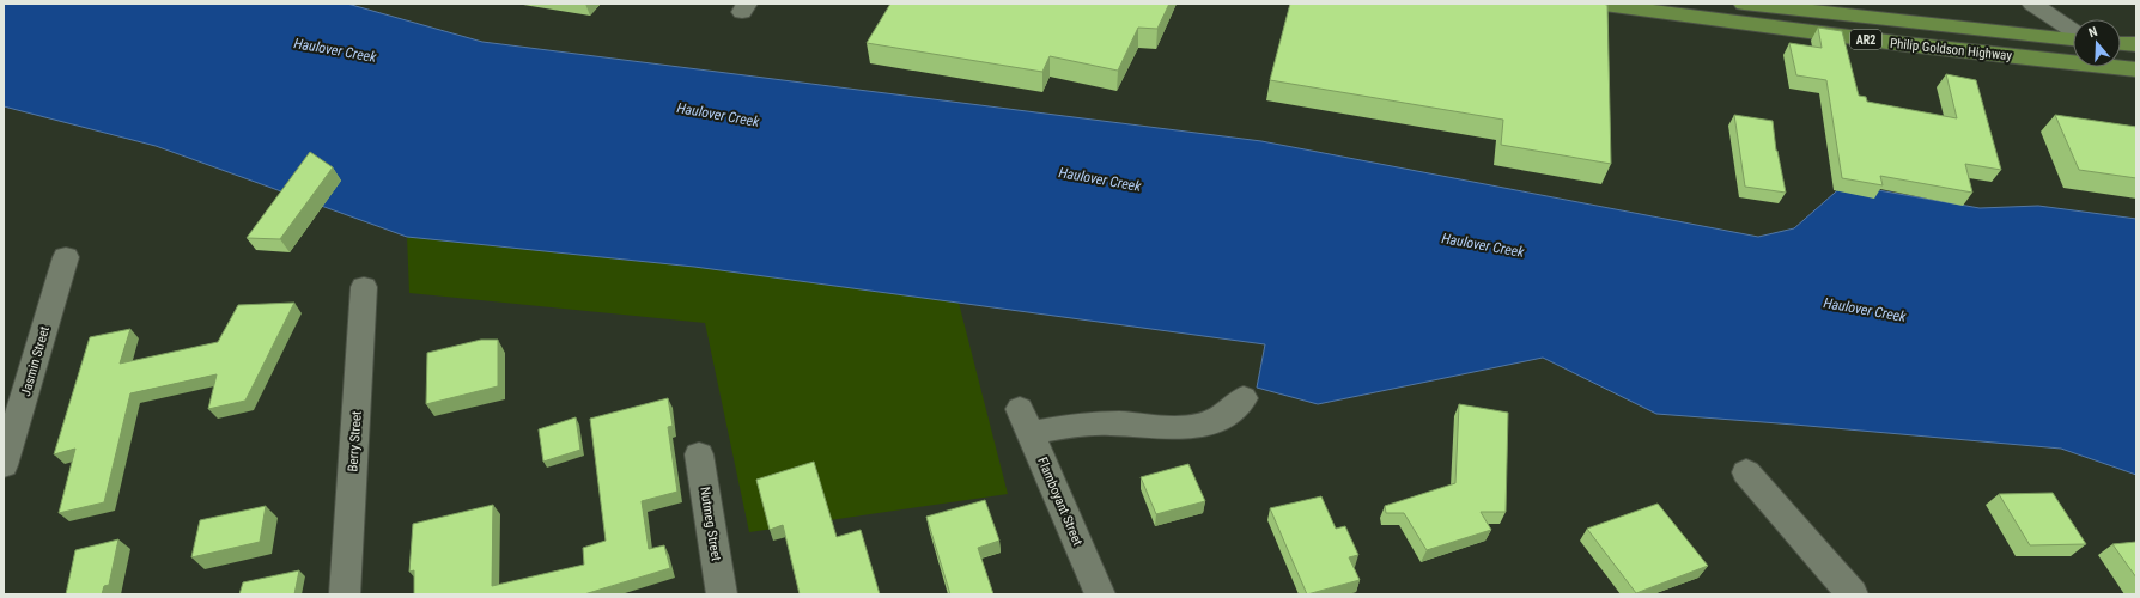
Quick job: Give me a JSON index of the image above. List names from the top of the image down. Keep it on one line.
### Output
{"streets":{"main road":["AR2","Philip Goldson Highway"],"street":["Jasmin Street","Berry Street","Flamboyant Street","Nutmeg Street"]},"water":["Haulover Creek"],"north":"top"}
